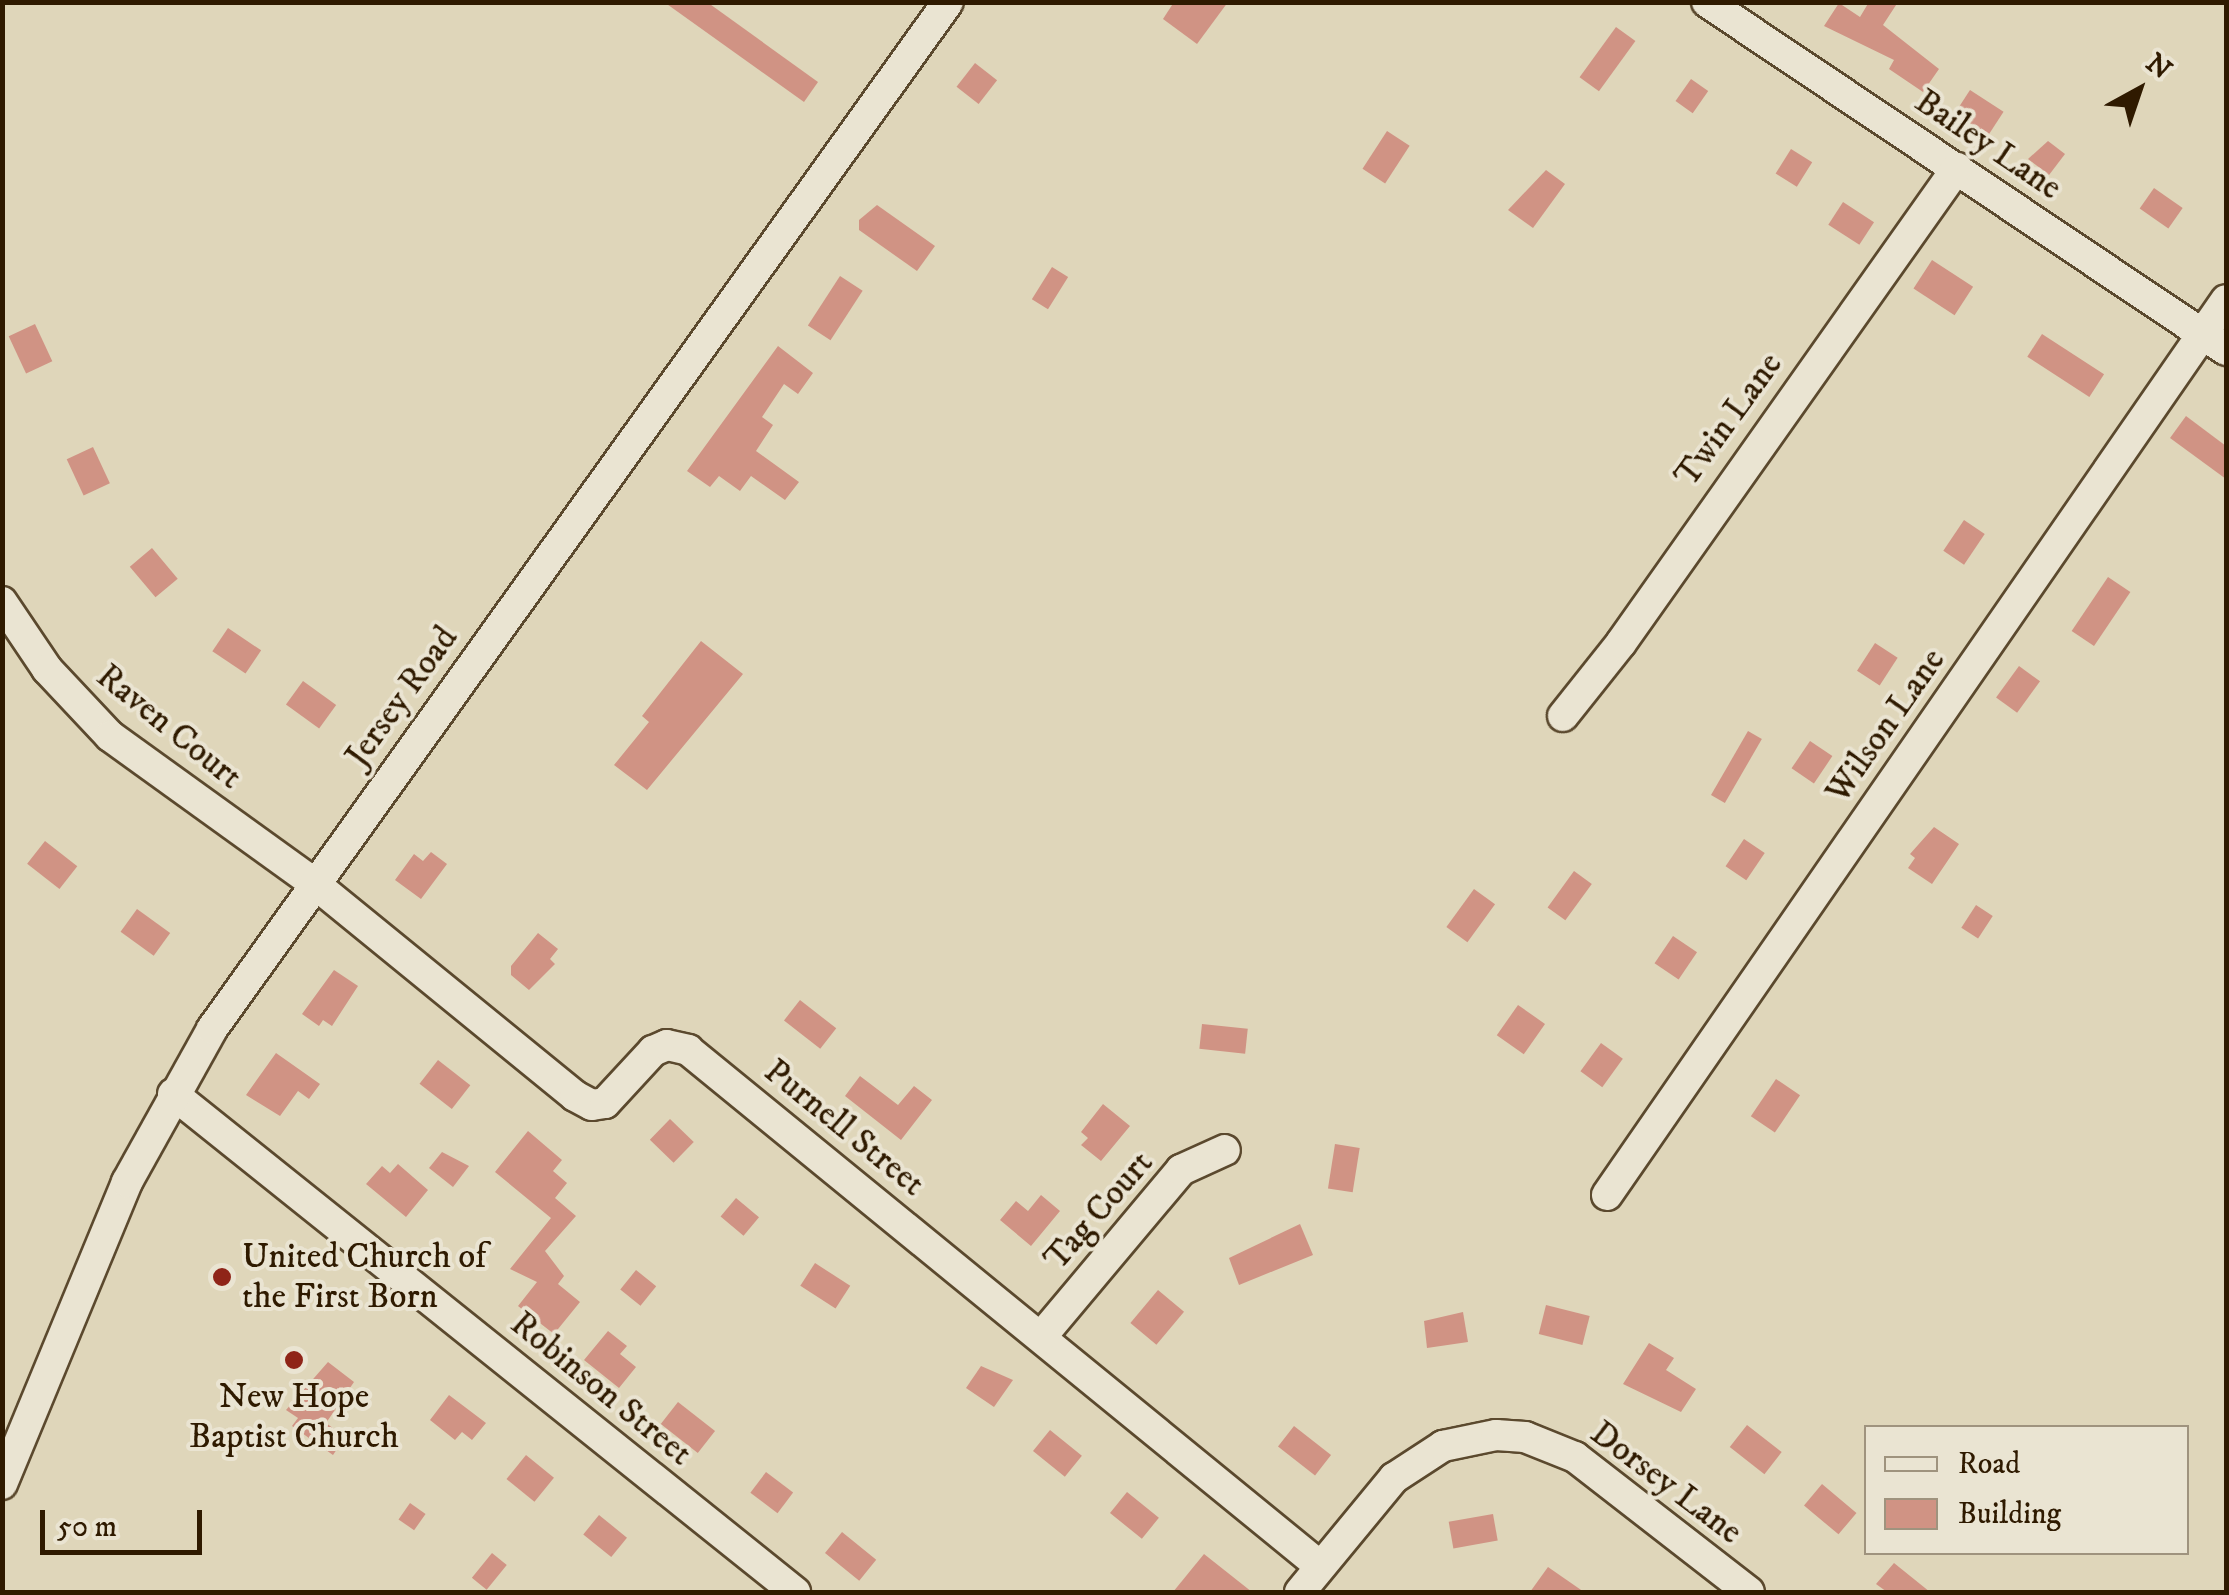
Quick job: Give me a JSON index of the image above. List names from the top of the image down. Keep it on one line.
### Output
{"streets":{"street":["Bailey Lane","Twin Lane","Jersey Road","Wilson Lane","Raven Court","Purnell Street","Tag Court","Robinson Street","Dorsey Lane"]},"crossings":[["Bailey Lane","Twin Lane"],["Bailey Lane","Wilson Lane"],["Jersey Road","Raven Court"],["Jersey Road","Purnell Street"],["Jersey Road","Robinson Street"],["Raven Court","Purnell Street"],["Purnell Street","Tag Court"],["Purnell Street","Dorsey Lane"]],"places":["United Church of the First Born","New Hope Baptist Church"],"legend":["Road","Building"],"scale_bar":"50 m","north":"top right"}
